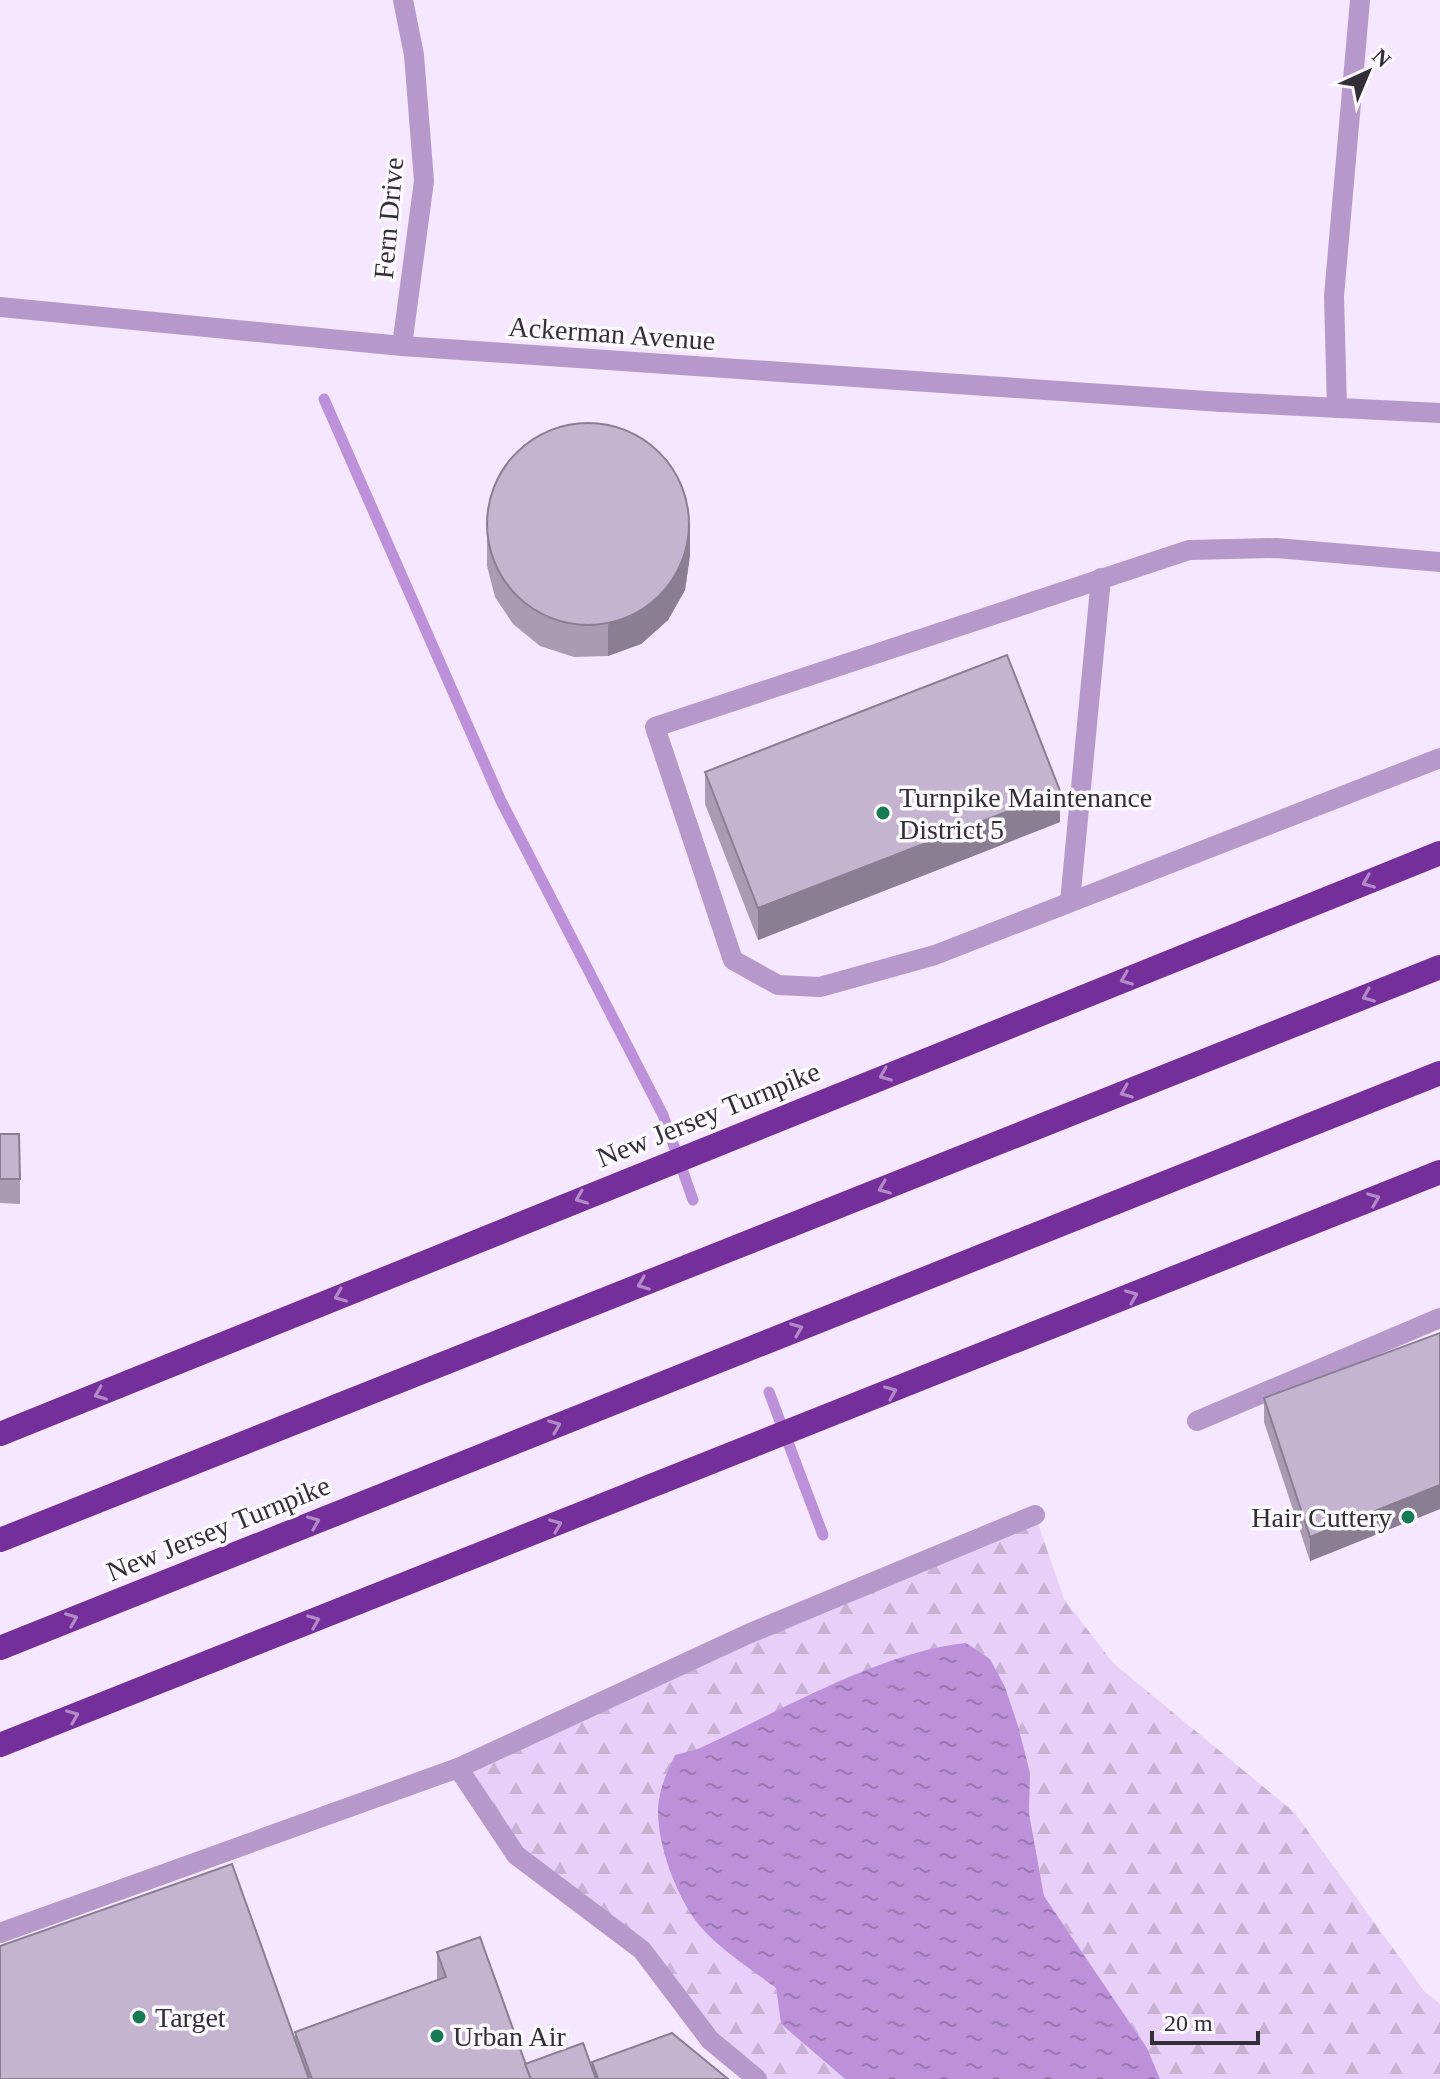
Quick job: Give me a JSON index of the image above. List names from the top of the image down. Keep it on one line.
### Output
{"streets":{"highway":["New Jersey Turnpike"],"street":["Fern Drive","Ackerman Avenue"]},"crossings":[["Fern Drive","Ackerman Avenue"]],"places":["Turnpike Maintenance District 5","Hair Cuttery","Target","Urban Air"],"scale_bar":"20 m","north":"top right"}
